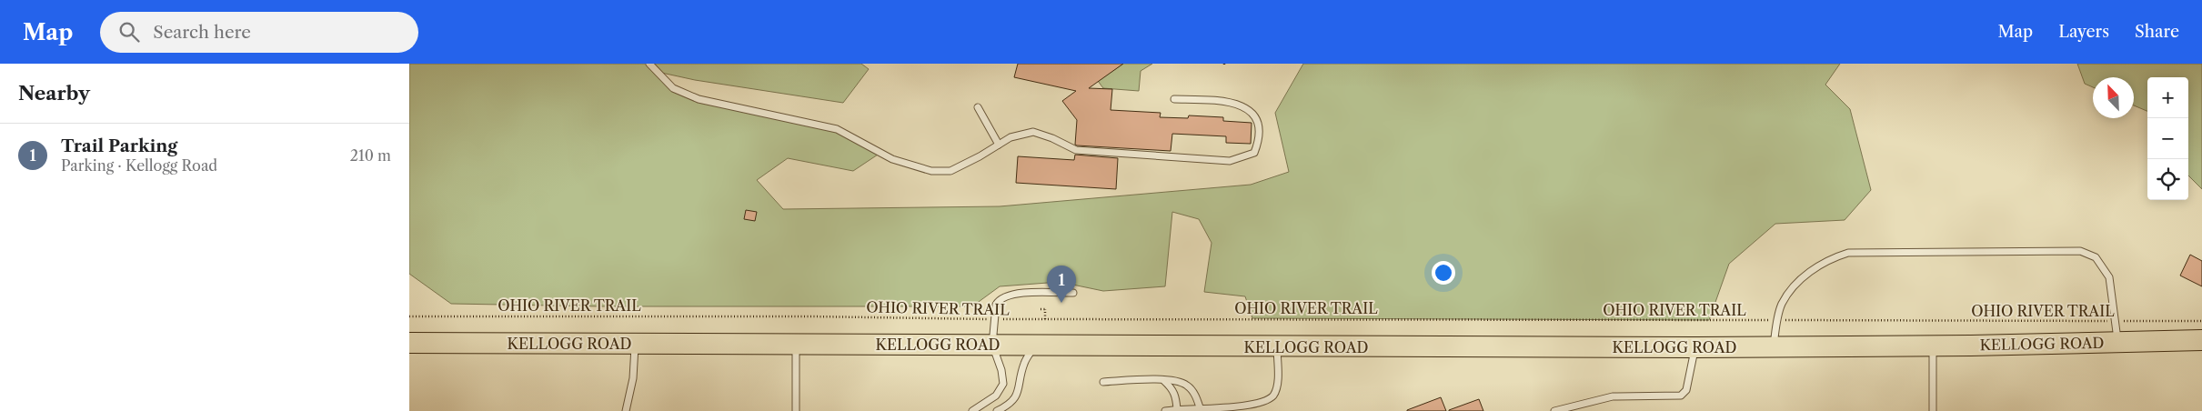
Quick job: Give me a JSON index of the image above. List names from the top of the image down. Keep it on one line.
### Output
{"streets":{"main road":["KELLOGG ROAD"],"path":["OHIO RIVER TRAIL"]},"north":"top left","page":{"header":"Map","search":"Search here","nav":["Map","Layers","Share"],"heading":"Nearby","map_buttons":["+","−"],"list":[{"mark":"1","name":"Trail Parking","note":"Parking · Kellogg Road","value":"210 m"}],"pins":"1"}}
